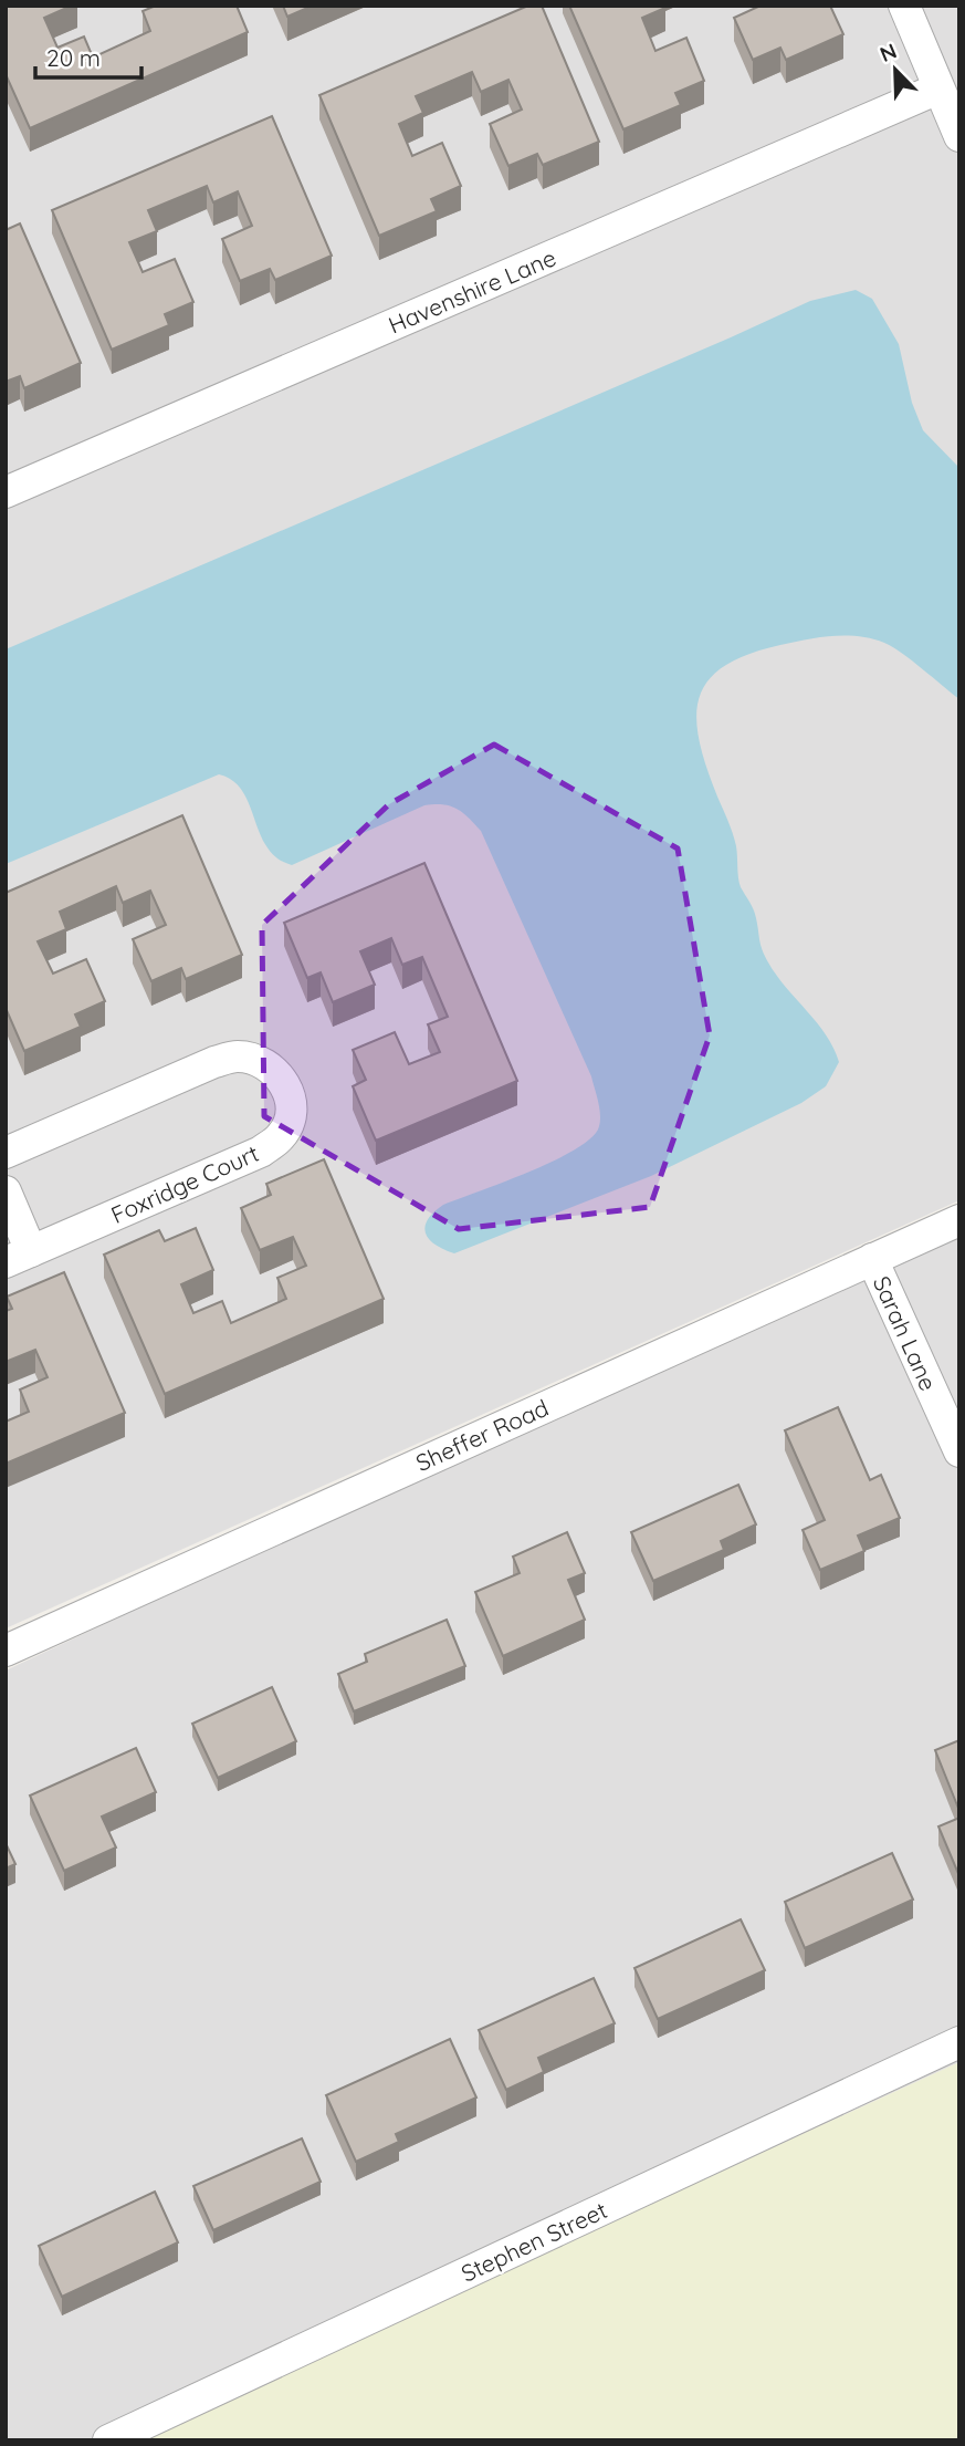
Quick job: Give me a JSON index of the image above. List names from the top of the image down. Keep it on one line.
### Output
{"streets":{"street":["Havenshire Lane","Foxridge Court","Sarah Lane","Sheffer Road","Stephen Street"]},"crossings":[["Sarah Lane","Sheffer Road"]],"scale_bar":"20 m","north":"top left"}
